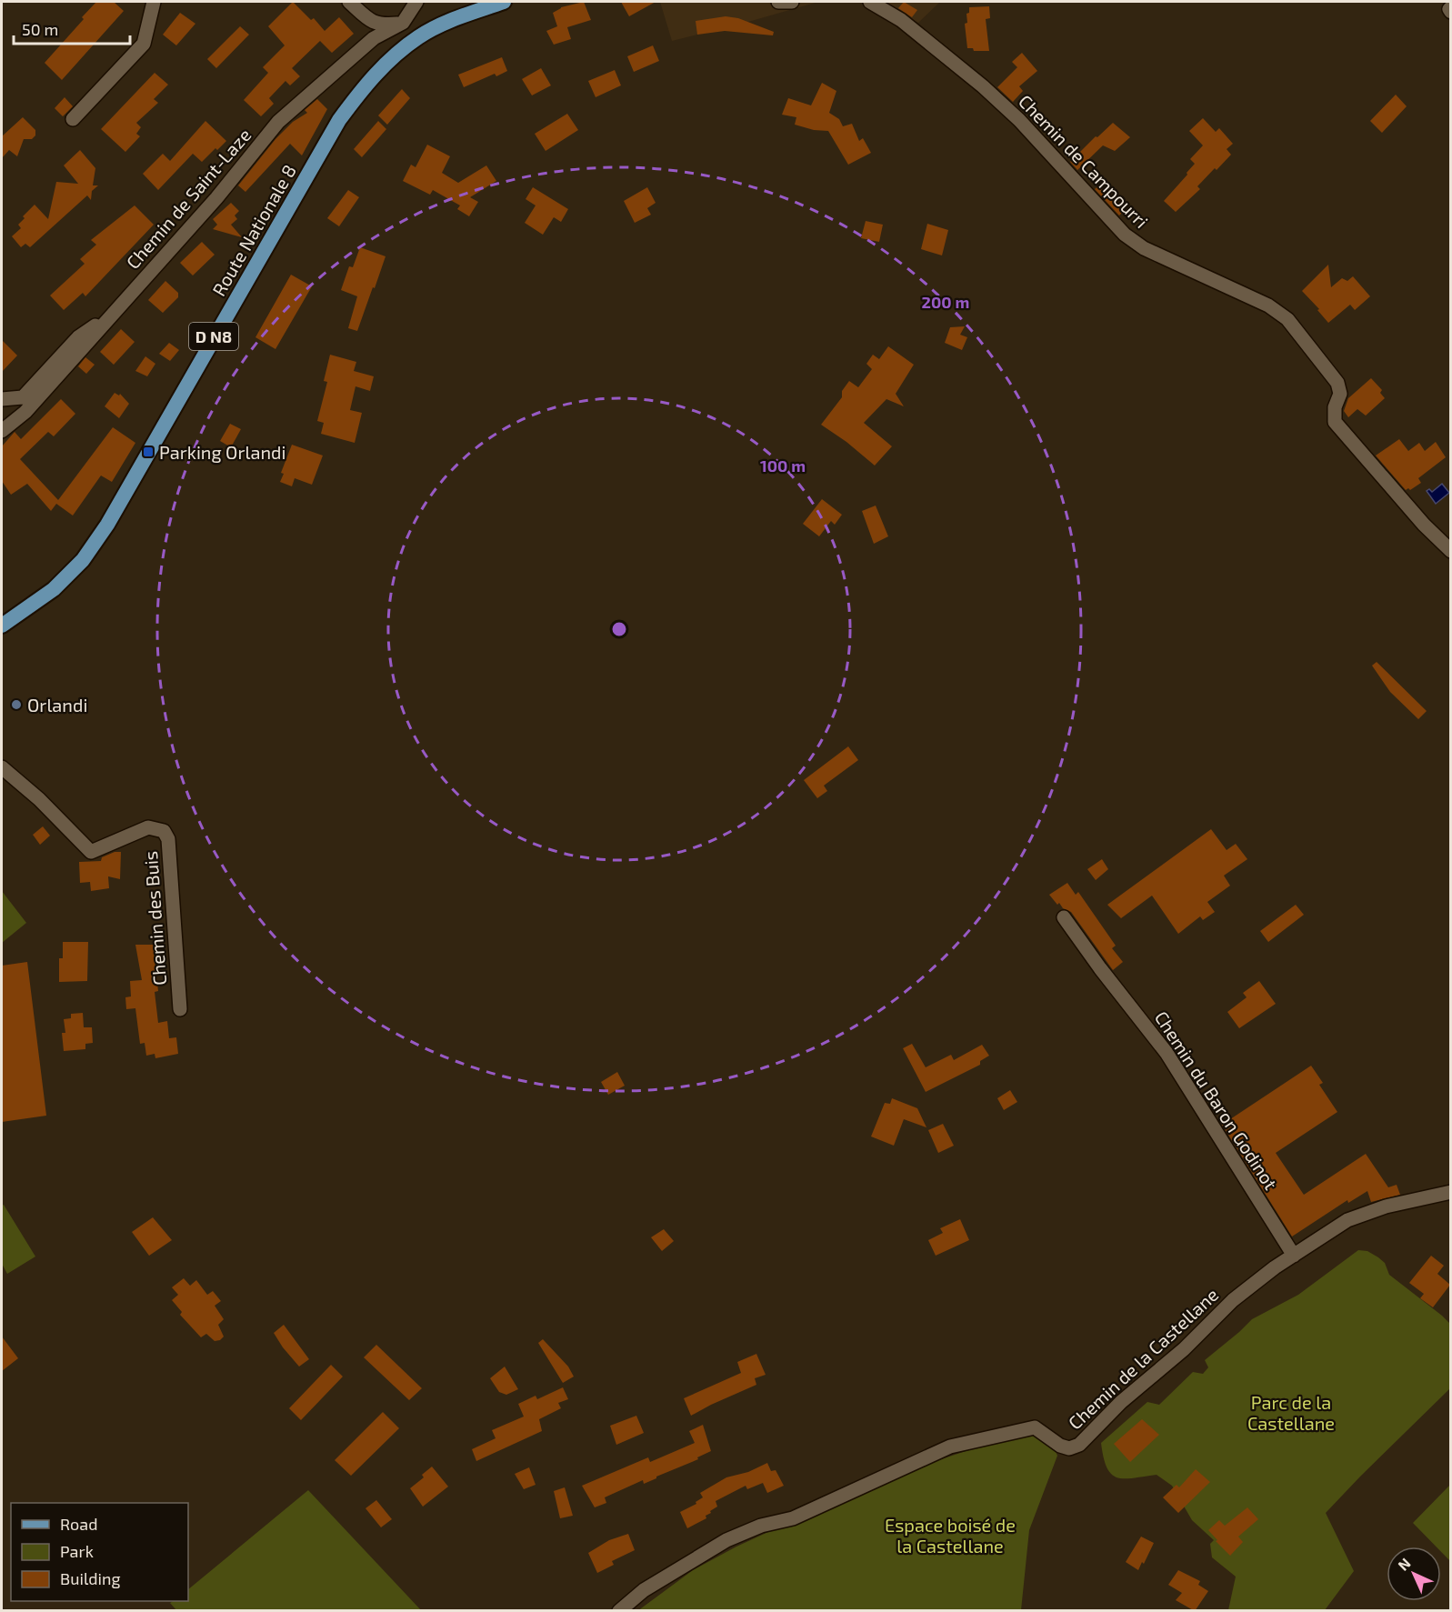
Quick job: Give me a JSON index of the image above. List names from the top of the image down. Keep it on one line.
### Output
{"streets":{"main road":["Route Nationale 8","D N8"],"street":["Chemin de Campourri","Chemin de Saint-Laze","Chemin des Buis","Chemin du Baron Godinot","Chemin de la Castellane"]},"crossings":[["Chemin du Baron Godinot","Chemin de la Castellane"]],"parks":["Parc de la Castellane","Espace boisé de la Castellane"],"places":{"transit":["Parking Orlandi"],"other":["Orlandi"]},"legend":["Road","Park","Building"],"scale_bar":"50 m","north":"top left","rings":["200 m","100 m"]}
